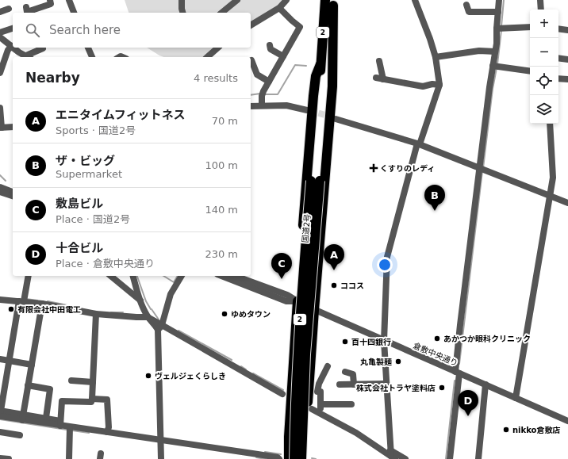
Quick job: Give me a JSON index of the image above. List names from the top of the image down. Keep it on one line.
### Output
{"streets":{"highway":["2","国道2号"],"street":["倉敷中央通り"]},"places":{"health":["くすりのレディ"],"other":["ココス","有限会社中田電工","ゆめタウン","あかつか眼科クリニック","百十四銀行","丸亀製麺","ヴェルジェくらしき","株式会社トラヤ塗料店","nikko倉敷店"]},"page":{"map_buttons":["+","−"],"search":"Search here","heading":["Nearby","4 results"],"list":[{"mark":"A","name":"エニタイムフィットネス","note":"Sports · 国道2号","value":"70 m"},{"mark":"B","name":"ザ・ビッグ","note":"Supermarket","value":"100 m"},{"mark":"C","name":"敷島ビル","note":"Place · 国道2号","value":"140 m"},{"mark":"D","name":"十合ビル","note":"Place · 倉敷中央通り","value":"230 m"}],"pins":["B","A","C","D"]}}
